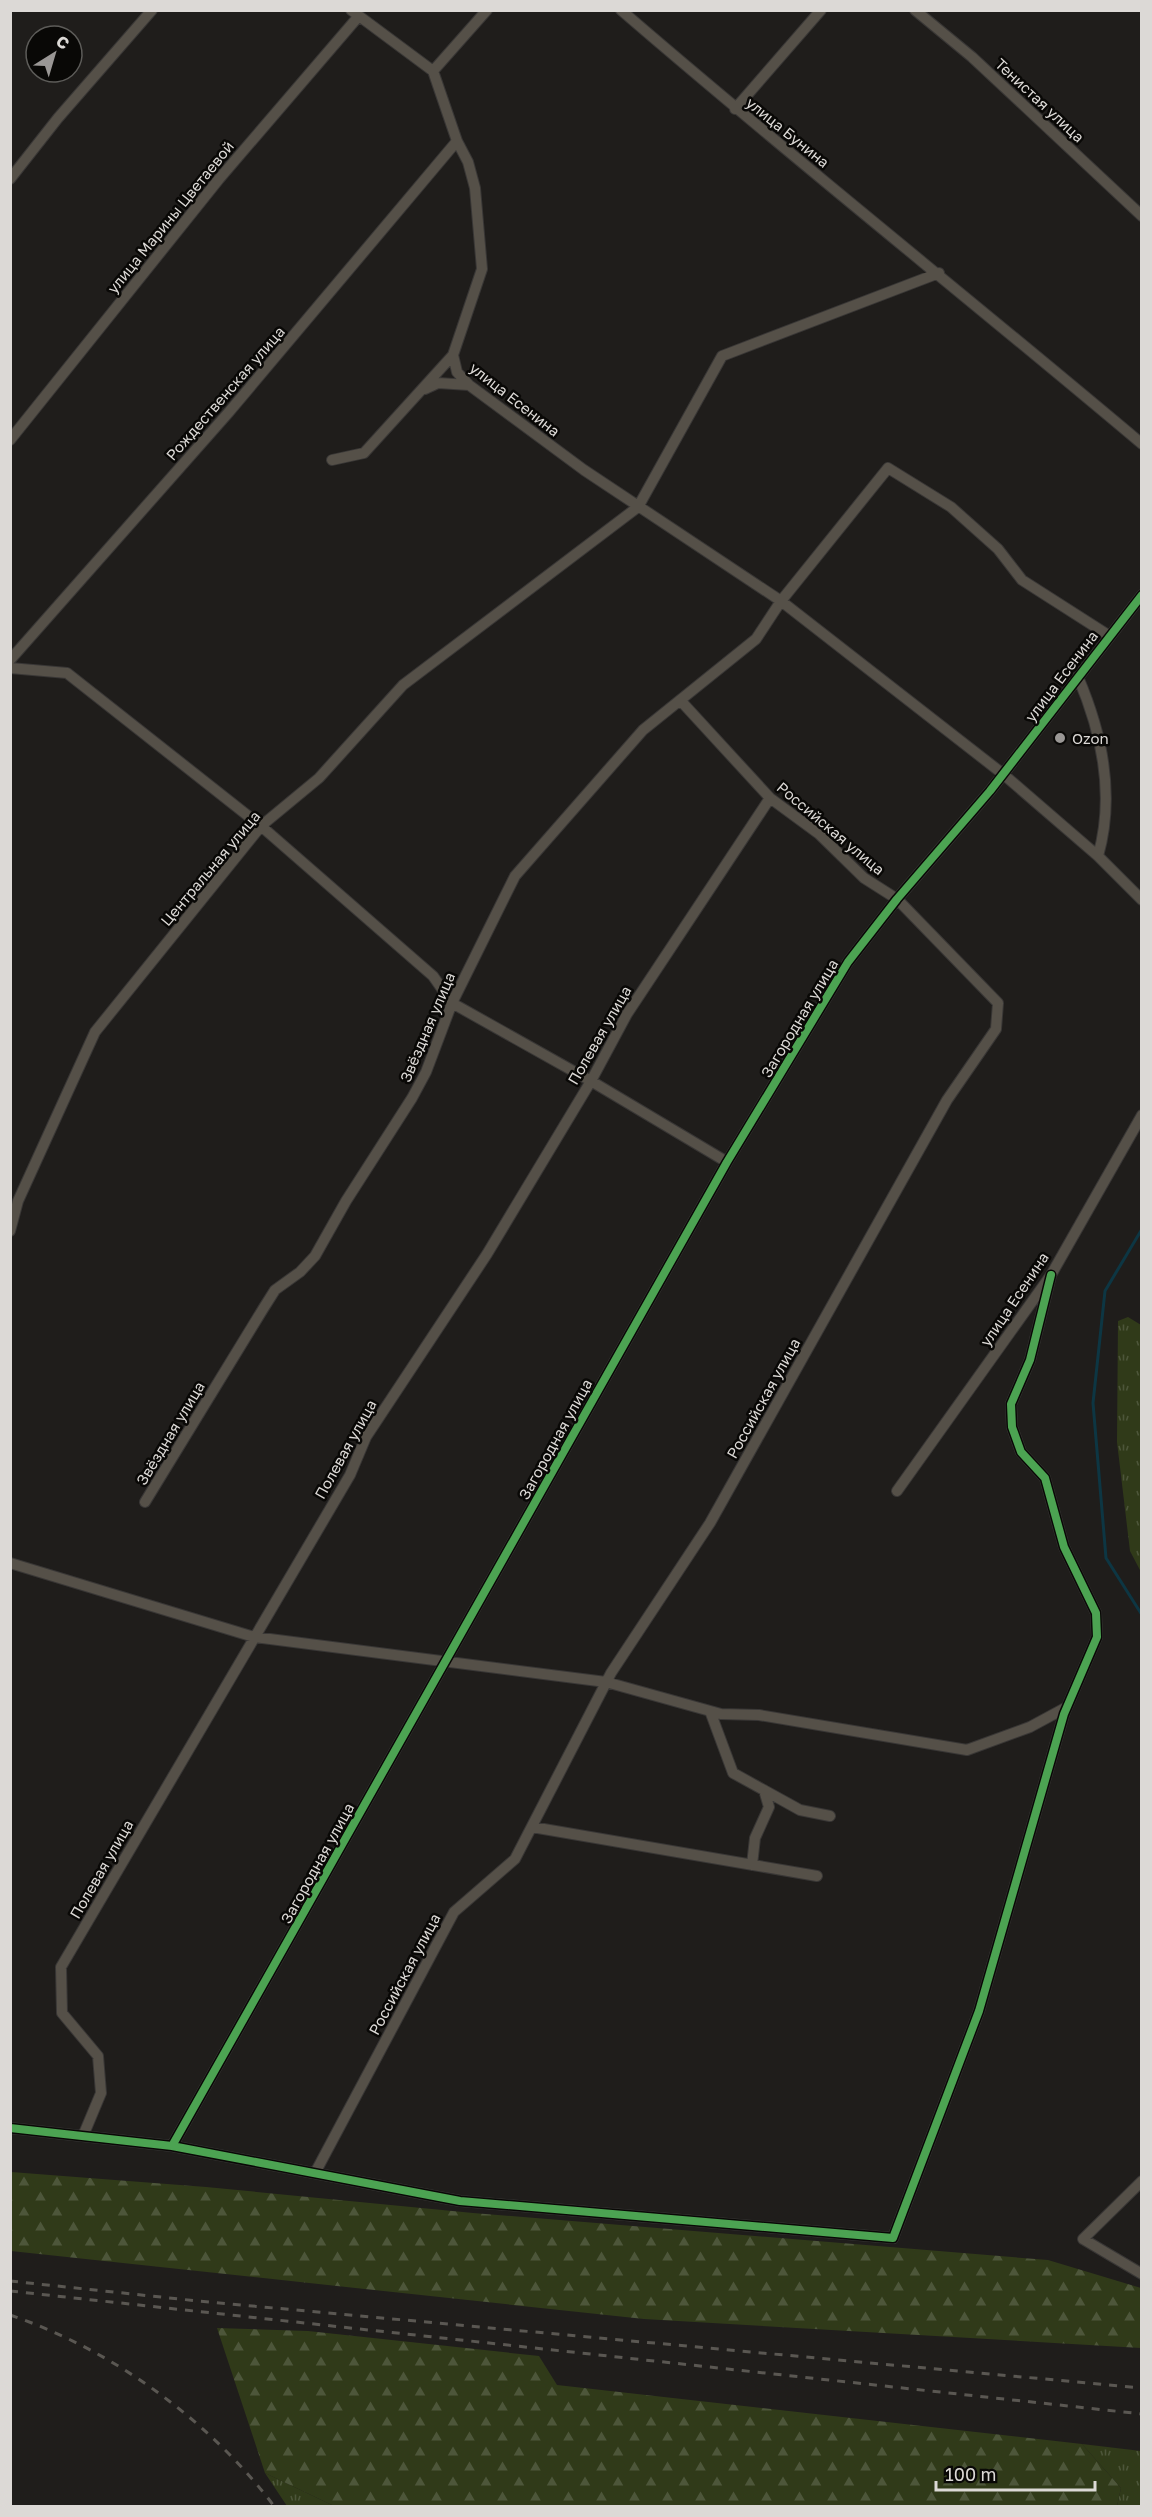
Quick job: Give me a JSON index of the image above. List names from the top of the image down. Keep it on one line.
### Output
{"streets":{"street":["Тенистая улица","улица Бунина","улица Марины Цветаевой","Рождественская улица","улица Есенина","Российская улица","Центральная улица","Загородная улица","Звёздная улица","Полевая улица"]},"crossings":[["Рождественская улица","улица Есенина"],["улица Есенина","Центральная улица"],["улица Есенина","Загородная улица"],["улица Есенина","Звёздная улица"],["Российская улица","Загородная улица"],["Российская улица","Звёздная улица"],["Российская улица","Полевая улица"]],"places":["Ozon"],"scale_bar":"100 m","north":"top right"}
